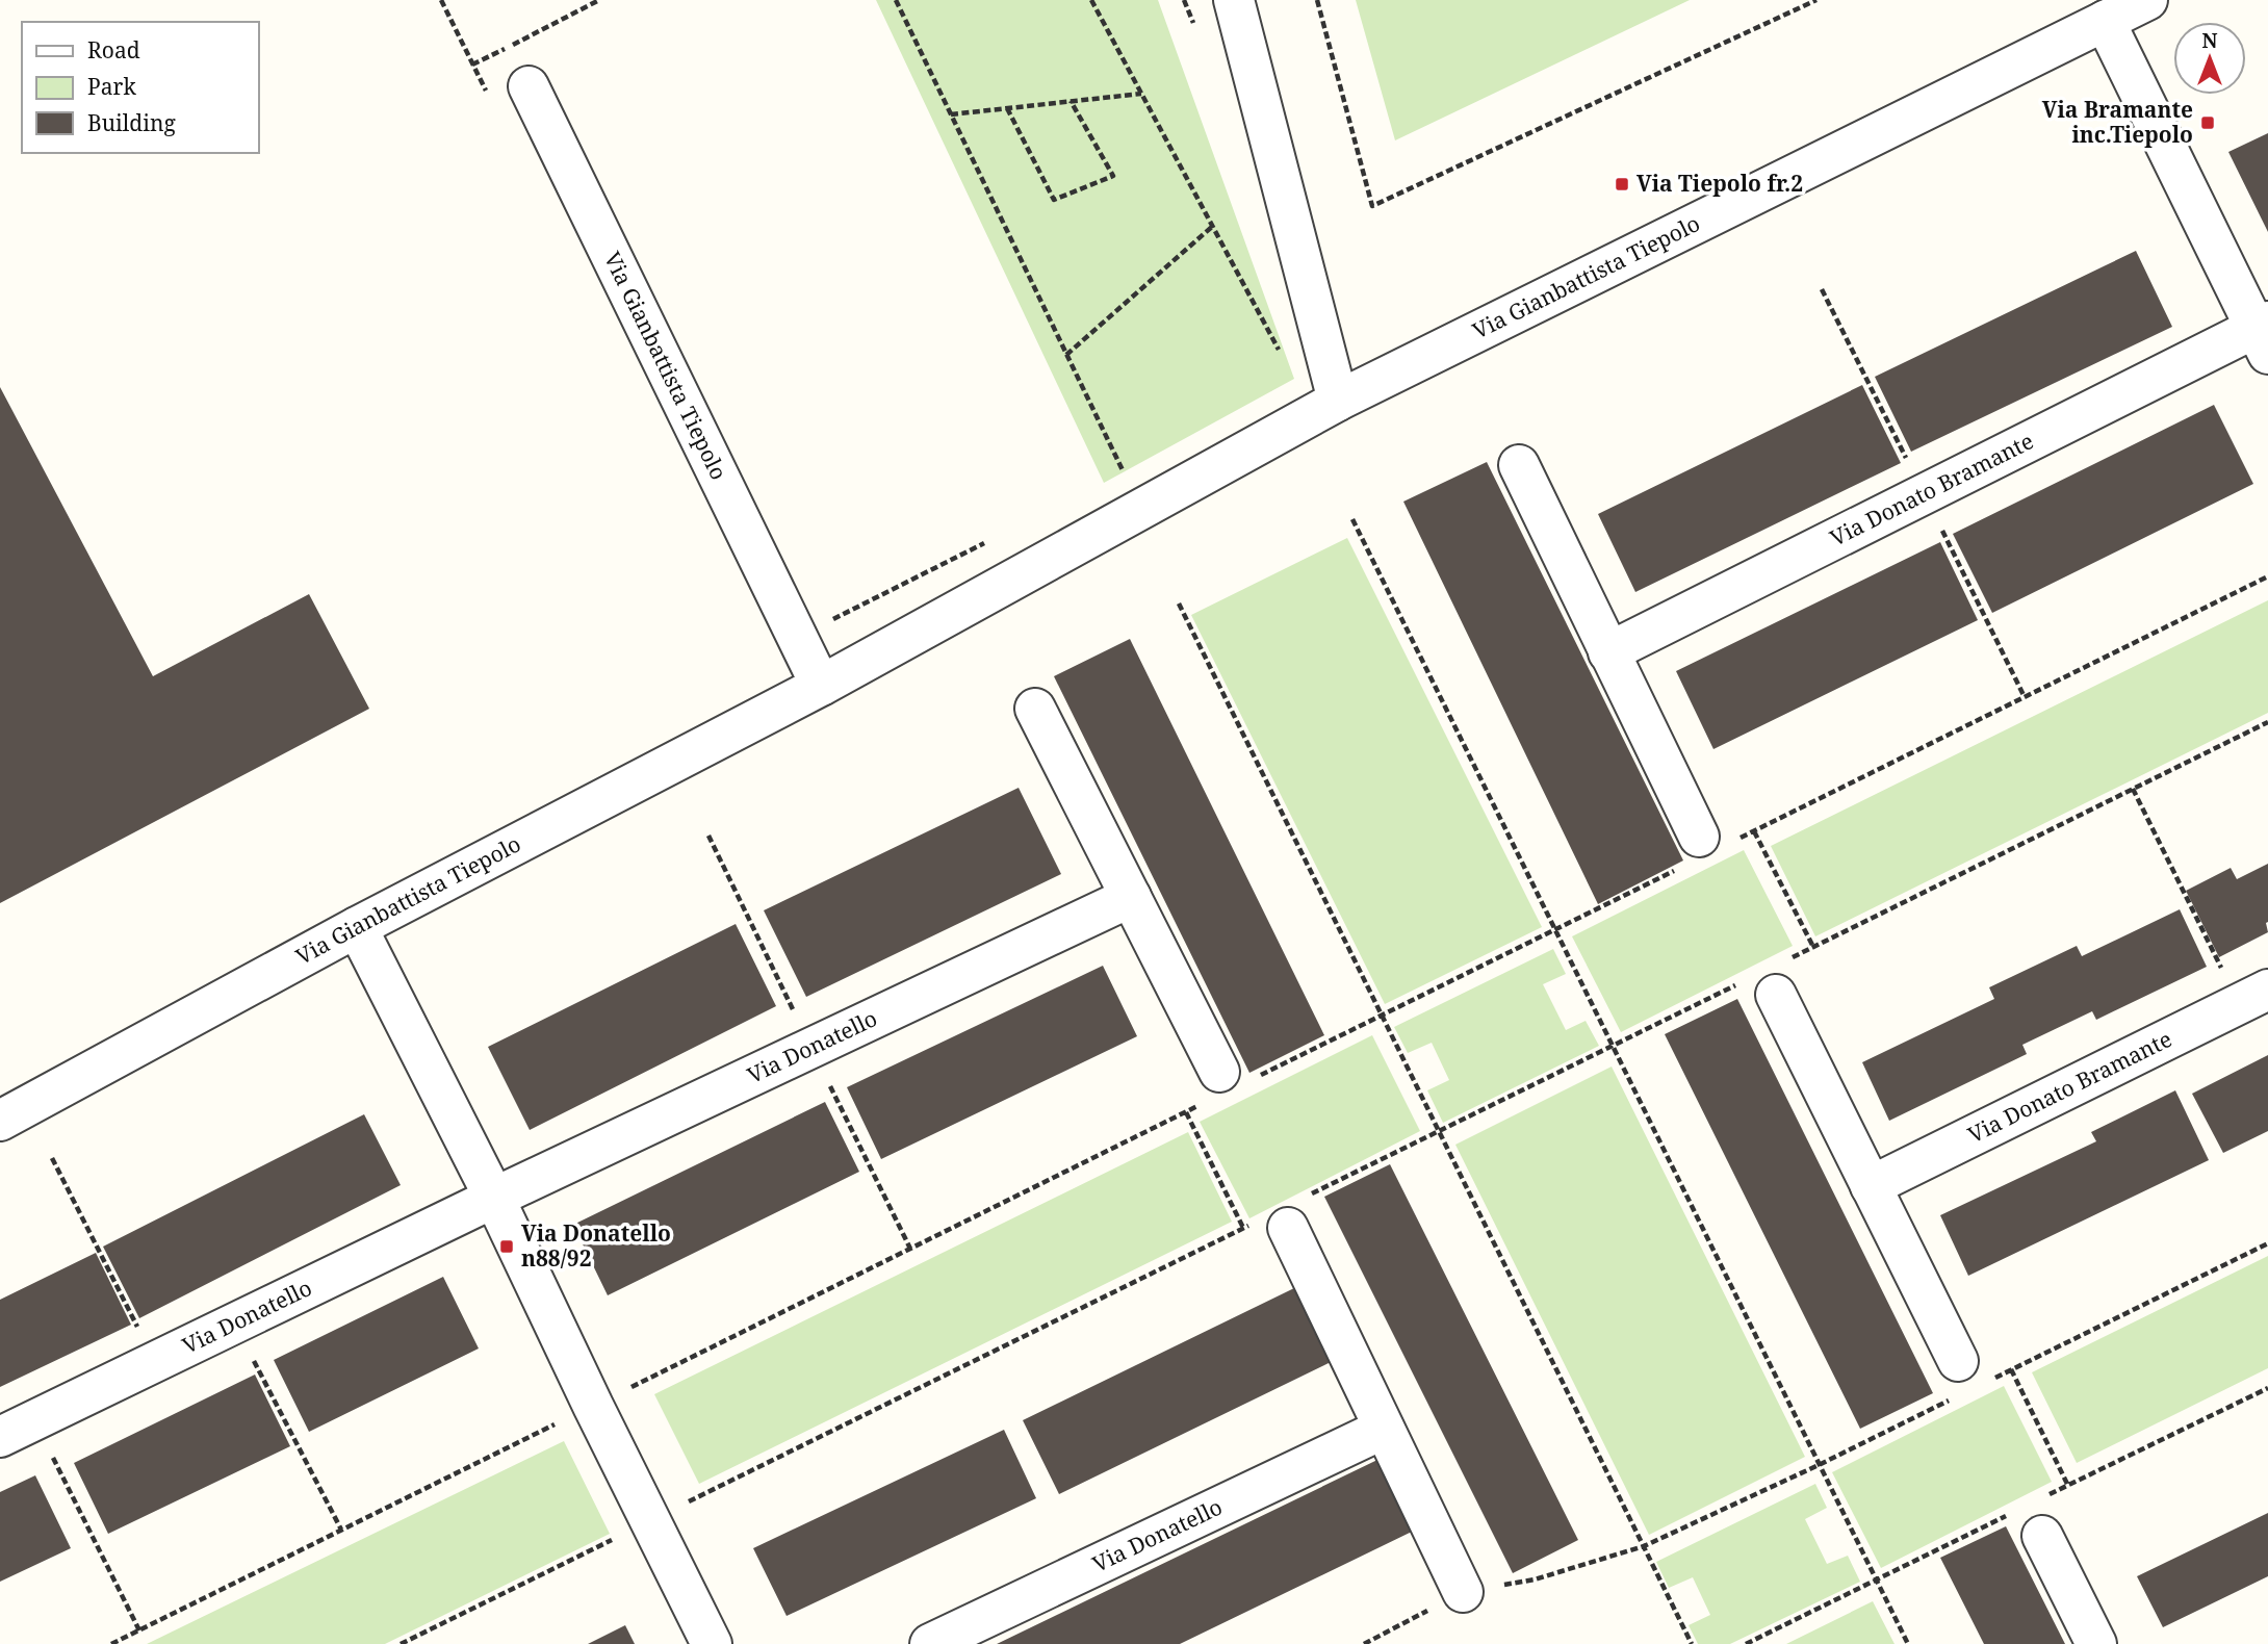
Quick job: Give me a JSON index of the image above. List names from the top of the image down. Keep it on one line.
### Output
{"streets":{"street":["Via Gianbattista Tiepolo","Via Donato Bramante","Via Donatello"]},"crossings":[["Via Gianbattista Tiepolo","Via Donato Bramante"]],"places":{"transit":["Via Bramante inc.Tiepolo","Via Tiepolo fr.2","Via Donatello n88/92"]},"legend":["Road","Park","Building"],"north":"top"}
